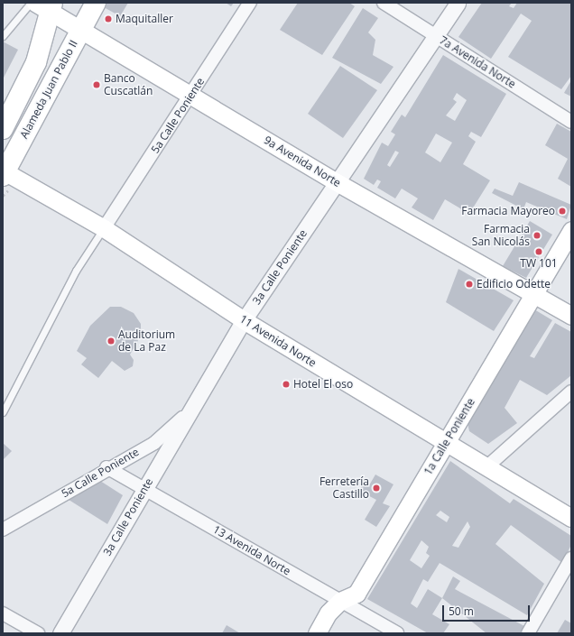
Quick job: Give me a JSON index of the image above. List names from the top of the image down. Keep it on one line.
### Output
{"streets":{"main road":["Alameda Juan Pablo II","9a Avenida Norte","11 Avenida Norte","1a Calle Poniente"],"street":["7a Avenida Norte","5a Calle Poniente","3a Calle Poniente","13 Avenida Norte"]},"crossings":[["7a Avenida Norte","3a Calle Poniente"],["Alameda Juan Pablo II","9a Avenida Norte"],["Alameda Juan Pablo II","11 Avenida Norte"],["5a Calle Poniente","9a Avenida Norte"],["5a Calle Poniente","3a Calle Poniente"],["5a Calle Poniente","11 Avenida Norte"],["5a Calle Poniente","13 Avenida Norte"],["9a Avenida Norte","3a Calle Poniente"],["9a Avenida Norte","1a Calle Poniente"],["3a Calle Poniente","11 Avenida Norte"],["3a Calle Poniente","13 Avenida Norte"],["11 Avenida Norte","1a Calle Poniente"],["1a Calle Poniente","13 Avenida Norte"]],"places":["Maquitaller","Banco Cuscatlán","Farmacia Mayoreo","Farmacia San Nicolás","TW 101","Edificio Odette","Auditorium de La Paz","Hotel El oso","Ferretería Castillo"],"scale_bar":"50 m"}
